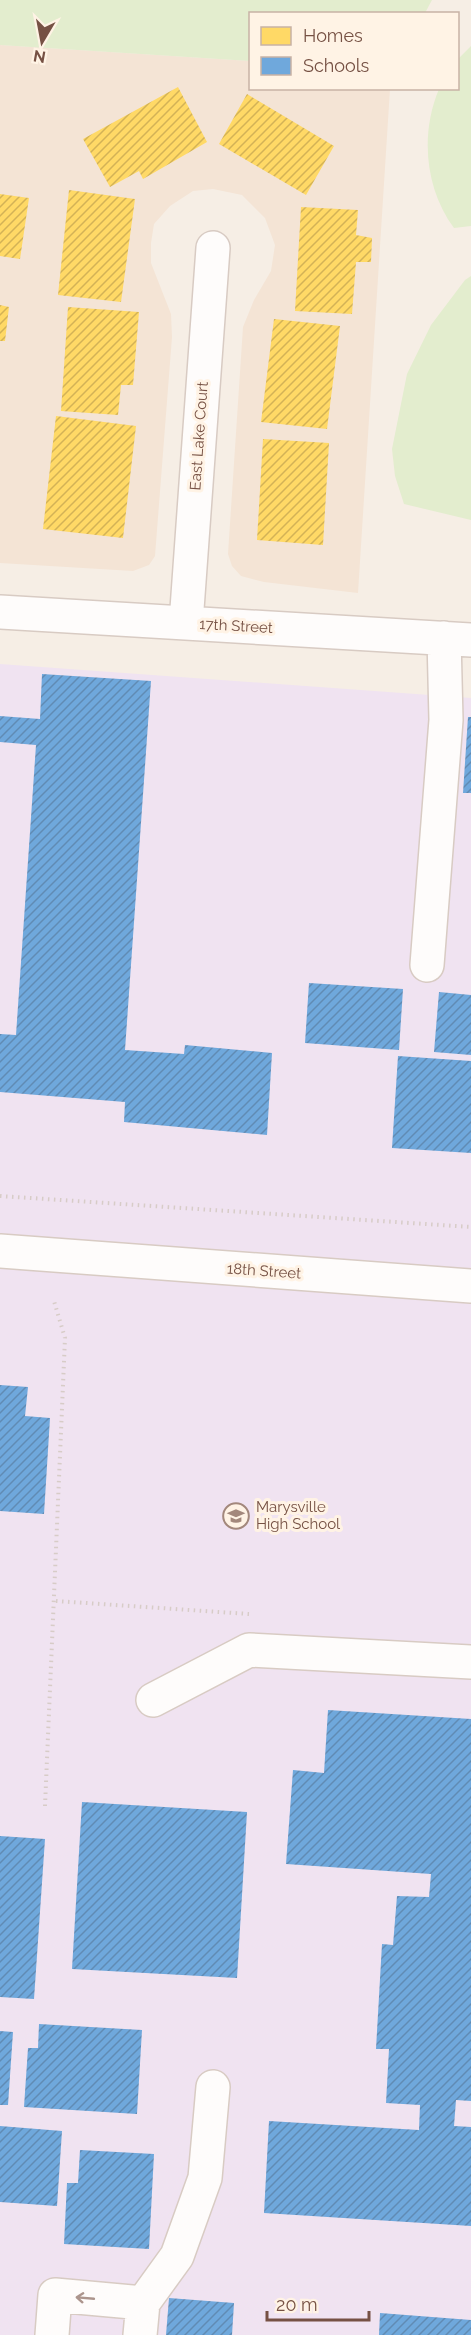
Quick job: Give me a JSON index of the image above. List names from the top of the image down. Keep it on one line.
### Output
{"streets":{"street":["East Lake Court","17th Street","18th Street"]},"crossings":[["East Lake Court","17th Street"]],"places":{"school or university":["Marysville High School"]},"legend":["Homes","Schools"],"scale_bar":"20 m","north":"bottom"}
